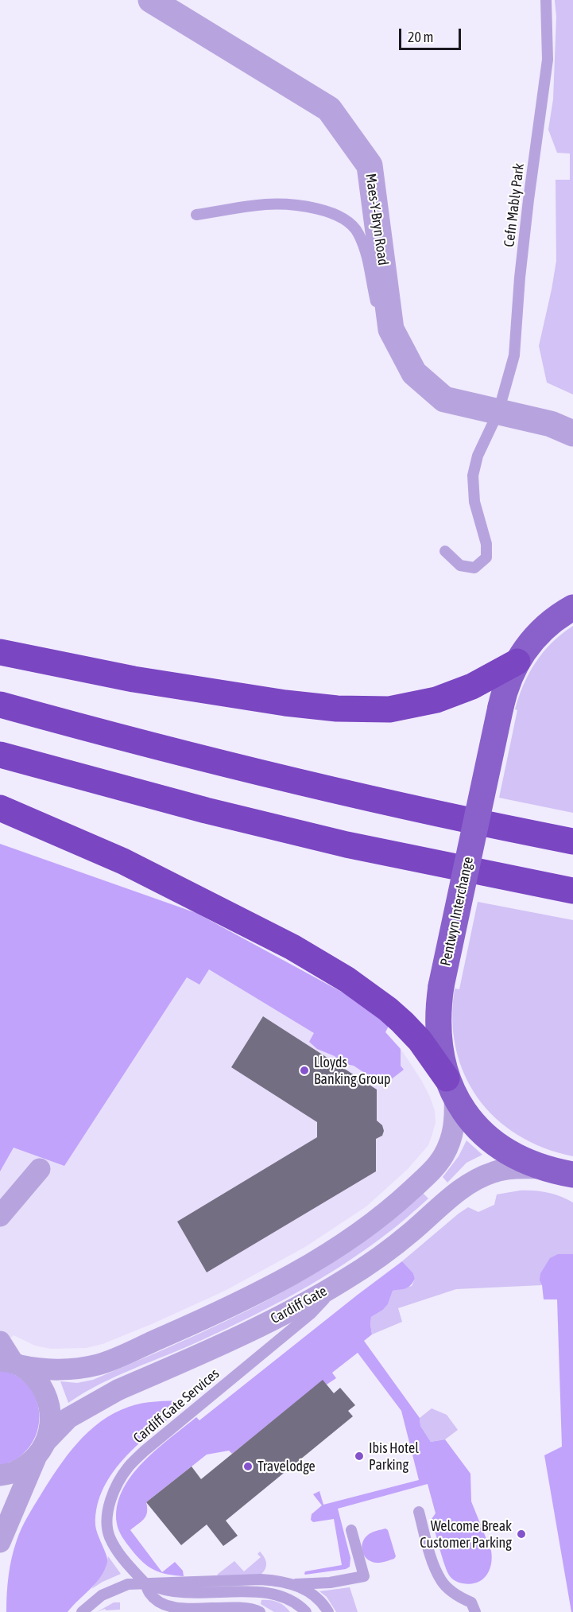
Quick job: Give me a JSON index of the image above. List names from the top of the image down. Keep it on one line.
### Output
{"streets":{"main road":["Pentwyn Interchange"],"street":["Maes-Y-Bryn Road","Cardiff Gate"],"lane":["Cefn Mably Park","Cardiff Gate Services"]},"crossings":[["Cefn Mably Park","Maes-Y-Bryn Road"],["Pentwyn Interchange","Cardiff Gate"],["Cardiff Gate","Cardiff Gate Services"]],"places":["Lloyds Banking Group","Ibis Hotel Parking","Travelodge","Welcome Break Customer Parking"],"scale_bar":"20 m"}
